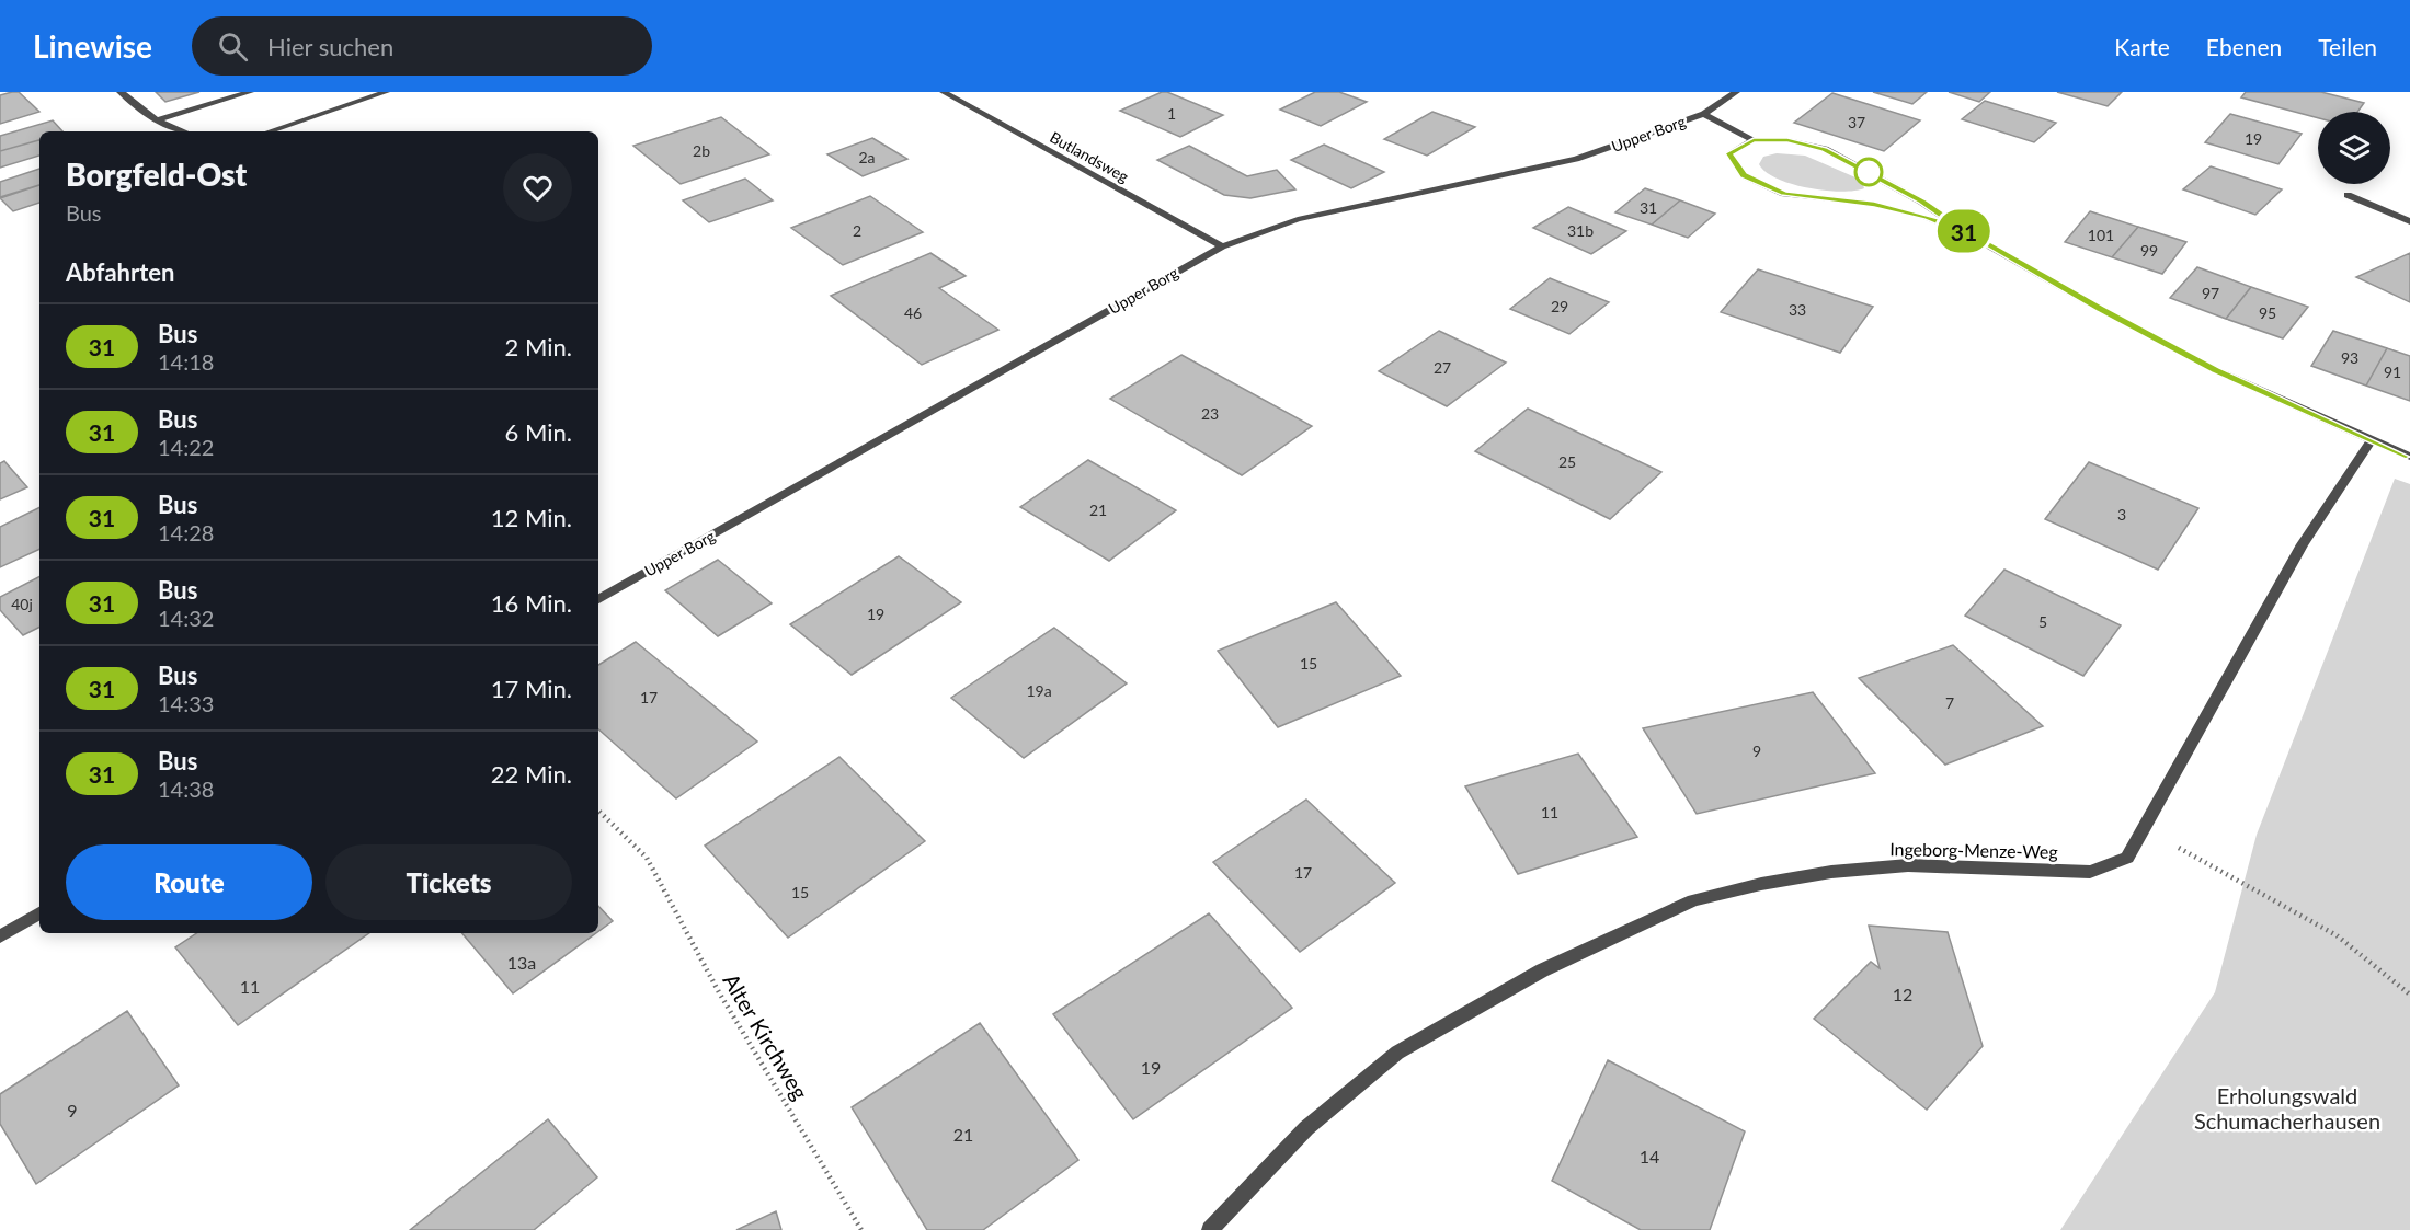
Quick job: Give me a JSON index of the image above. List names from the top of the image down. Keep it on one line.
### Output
{"streets":{"street":["Upper Borg","Butlandsweg","Ingeborg-Menze-Weg"],"path":["Alter Kirchweg"]},"crossings":[["Upper Borg","Butlandsweg"]],"parks":["Erholungswald Schumacherhausen"],"lines":["bus line 31"],"house_numbers":["1","37","19","2b","2a","31","2","31b","101","99","97","29","33","46","95","93","27","91","23","25","21","3","40j","19","5","15","19a","17","7","9","11","17","15","13a","11","12","19","9","21","14"],"page":{"header":"Linewise","search":"Hier suchen","nav":["Karte","Ebenen","Teilen"],"on_map":"31","heading":[["Borgfeld-Ost","Bus"],"Abfahrten"],"list":[{"mark":"31","name":"Bus","note":"14:18","value":"2 Min."},{"mark":"31","name":"Bus","note":"14:22","value":"6 Min."},{"mark":"31","name":"Bus","note":"14:28","value":"12 Min."},{"mark":"31","name":"Bus","note":"14:32","value":"16 Min."},{"mark":"31","name":"Bus","note":"14:33","value":"17 Min."},{"mark":"31","name":"Bus","note":"14:38","value":"22 Min."}],"buttons":["Route","Tickets"]}}
